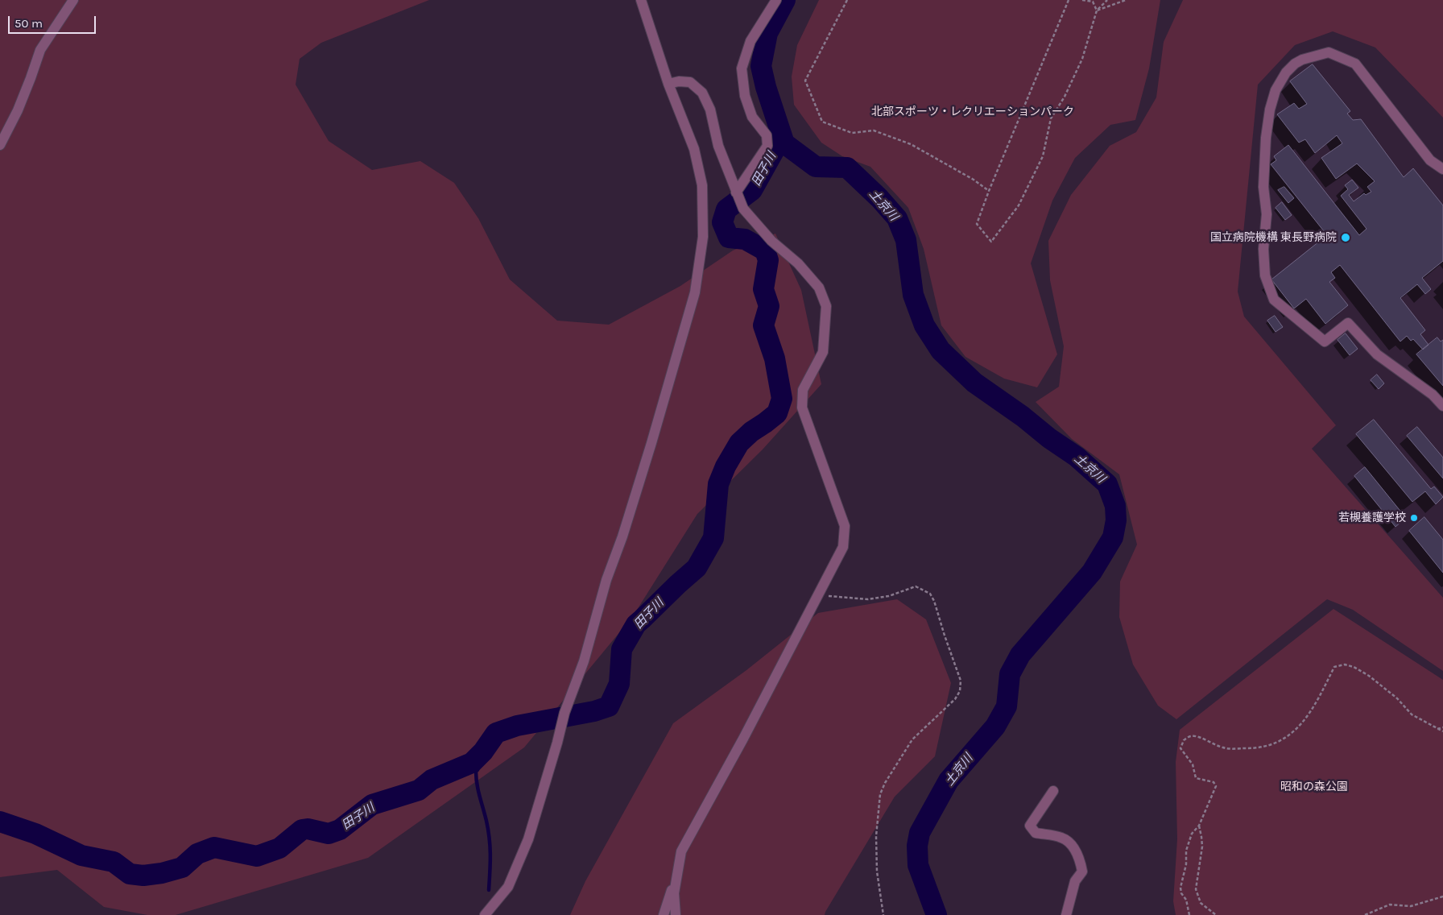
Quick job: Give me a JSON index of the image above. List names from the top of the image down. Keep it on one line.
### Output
{"water":["田子川","土京川"],"parks":["北部スポーツ・レクリエーションパーク","昭和の森公園"],"places":["国立病院機構 東長野病院","若槻養護学校"],"scale_bar":"50 m"}
